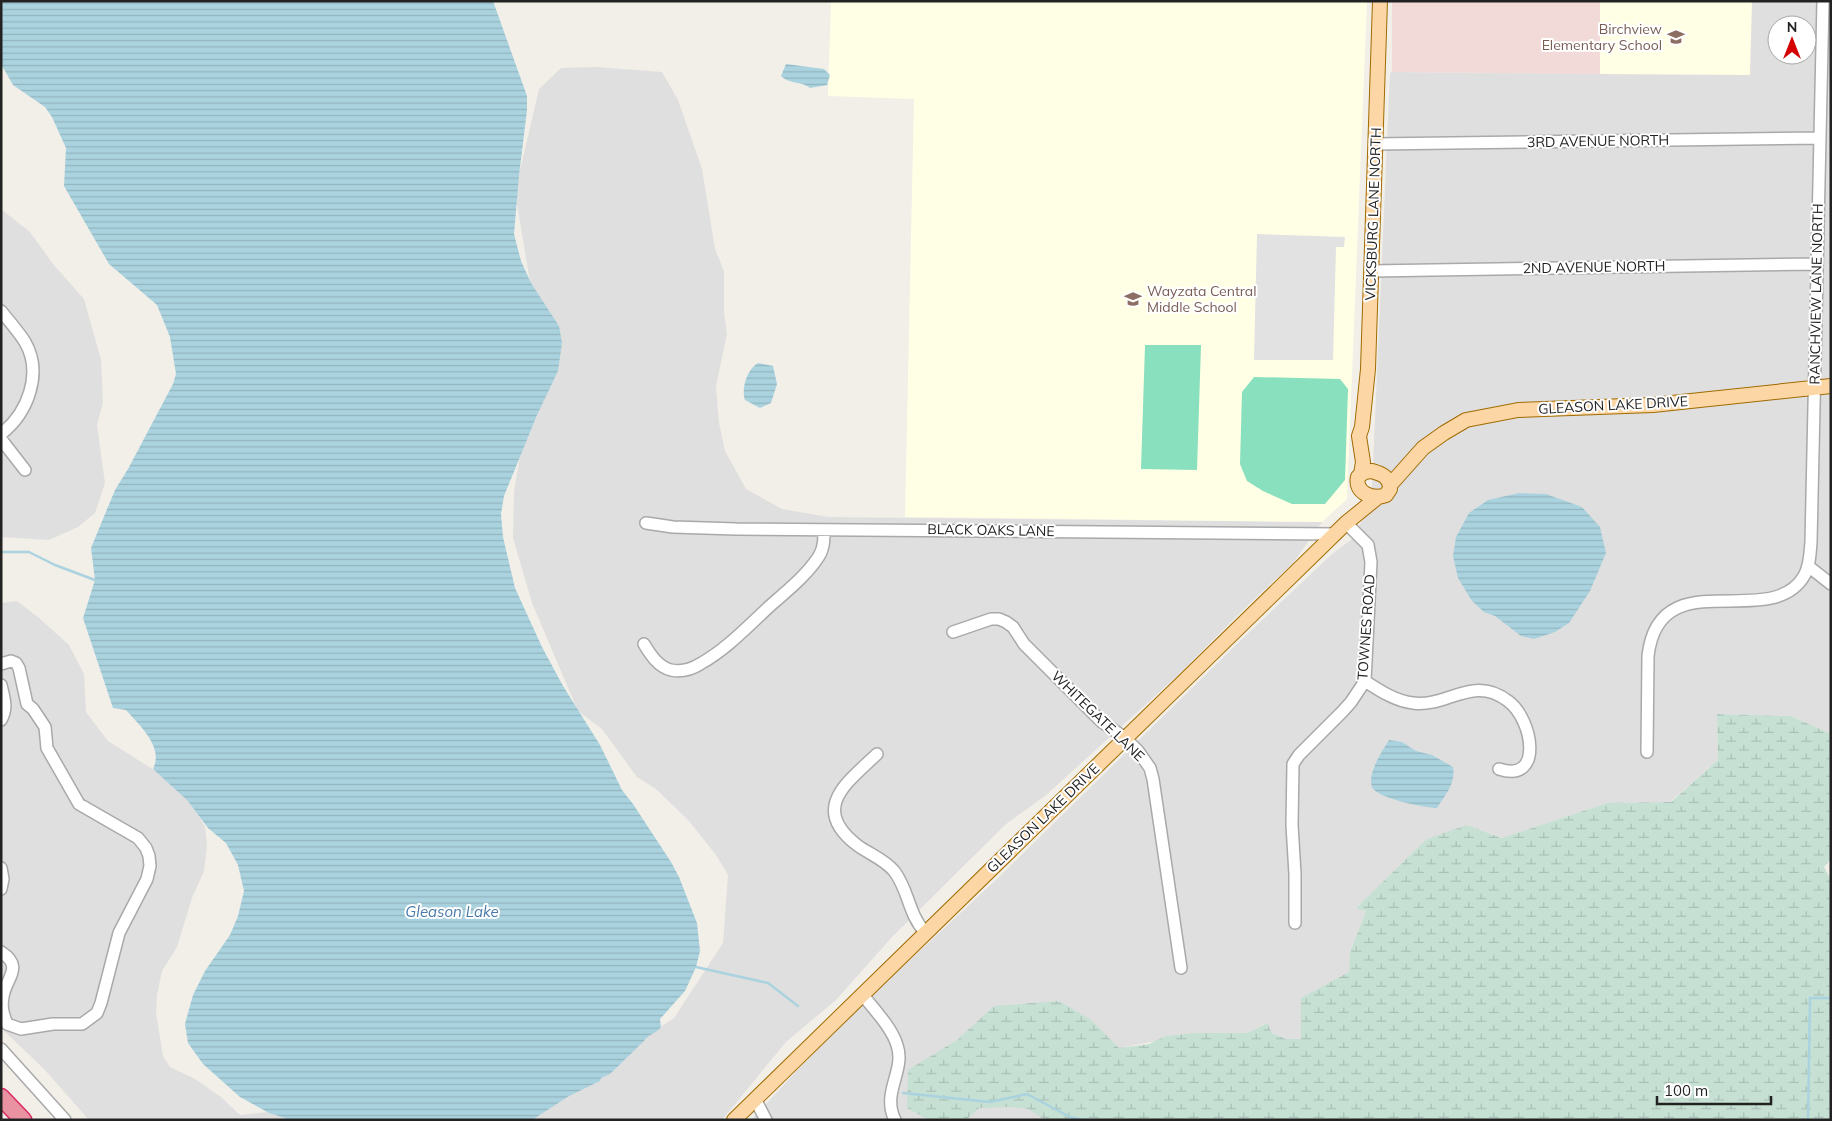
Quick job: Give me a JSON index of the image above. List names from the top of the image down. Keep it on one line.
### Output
{"streets":{"main road":["VICKSBURG LANE NORTH","GLEASON LAKE DRIVE"],"street":["3RD AVENUE NORTH","2ND AVENUE NORTH","RANCHVIEW LANE NORTH","BLACK OAKS LANE","TOWNES ROAD","WHITEGATE LANE"]},"crossings":[["3RD AVENUE NORTH","VICKSBURG LANE NORTH"],["3RD AVENUE NORTH","RANCHVIEW LANE NORTH"],["VICKSBURG LANE NORTH","2ND AVENUE NORTH"],["VICKSBURG LANE NORTH","GLEASON LAKE DRIVE"],["2ND AVENUE NORTH","RANCHVIEW LANE NORTH"],["RANCHVIEW LANE NORTH","GLEASON LAKE DRIVE"],["GLEASON LAKE DRIVE","BLACK OAKS LANE"],["GLEASON LAKE DRIVE","TOWNES ROAD"],["GLEASON LAKE DRIVE","WHITEGATE LANE"]],"water":["Gleason Lake"],"places":{"school or university":["Birchview Elementary School","Wayzata Central Middle School"]},"scale_bar":"100 m","north":"top"}
